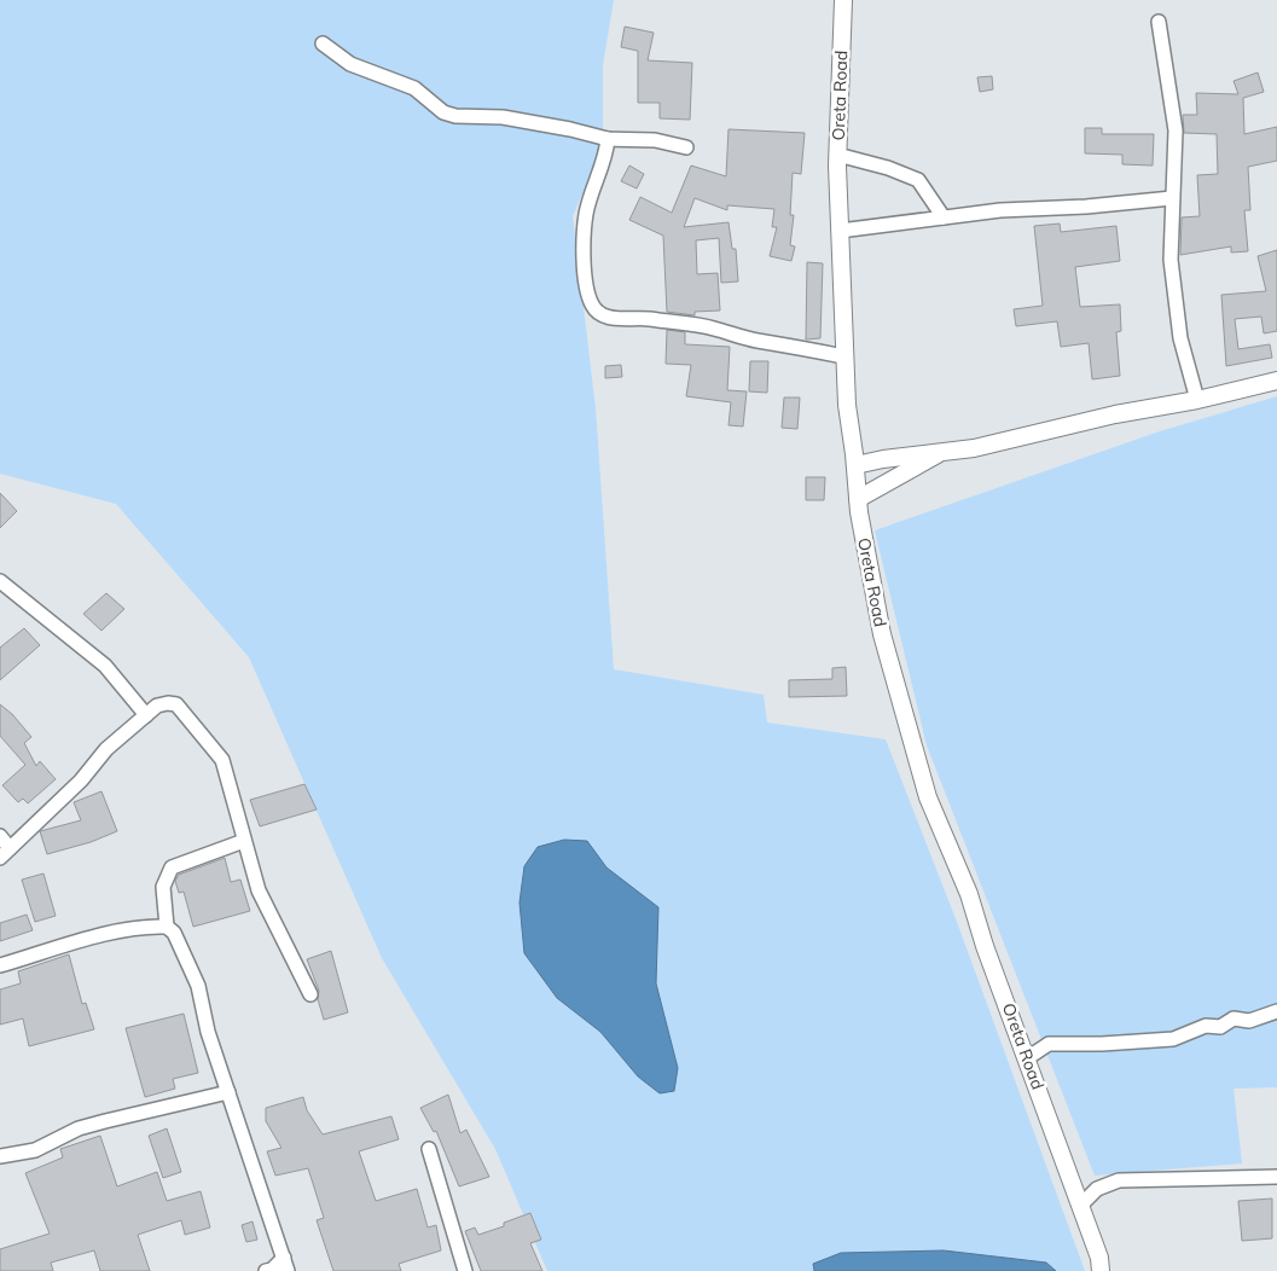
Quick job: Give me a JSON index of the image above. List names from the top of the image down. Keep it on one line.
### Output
{"streets":{"street":["Oreta Road"]}}
